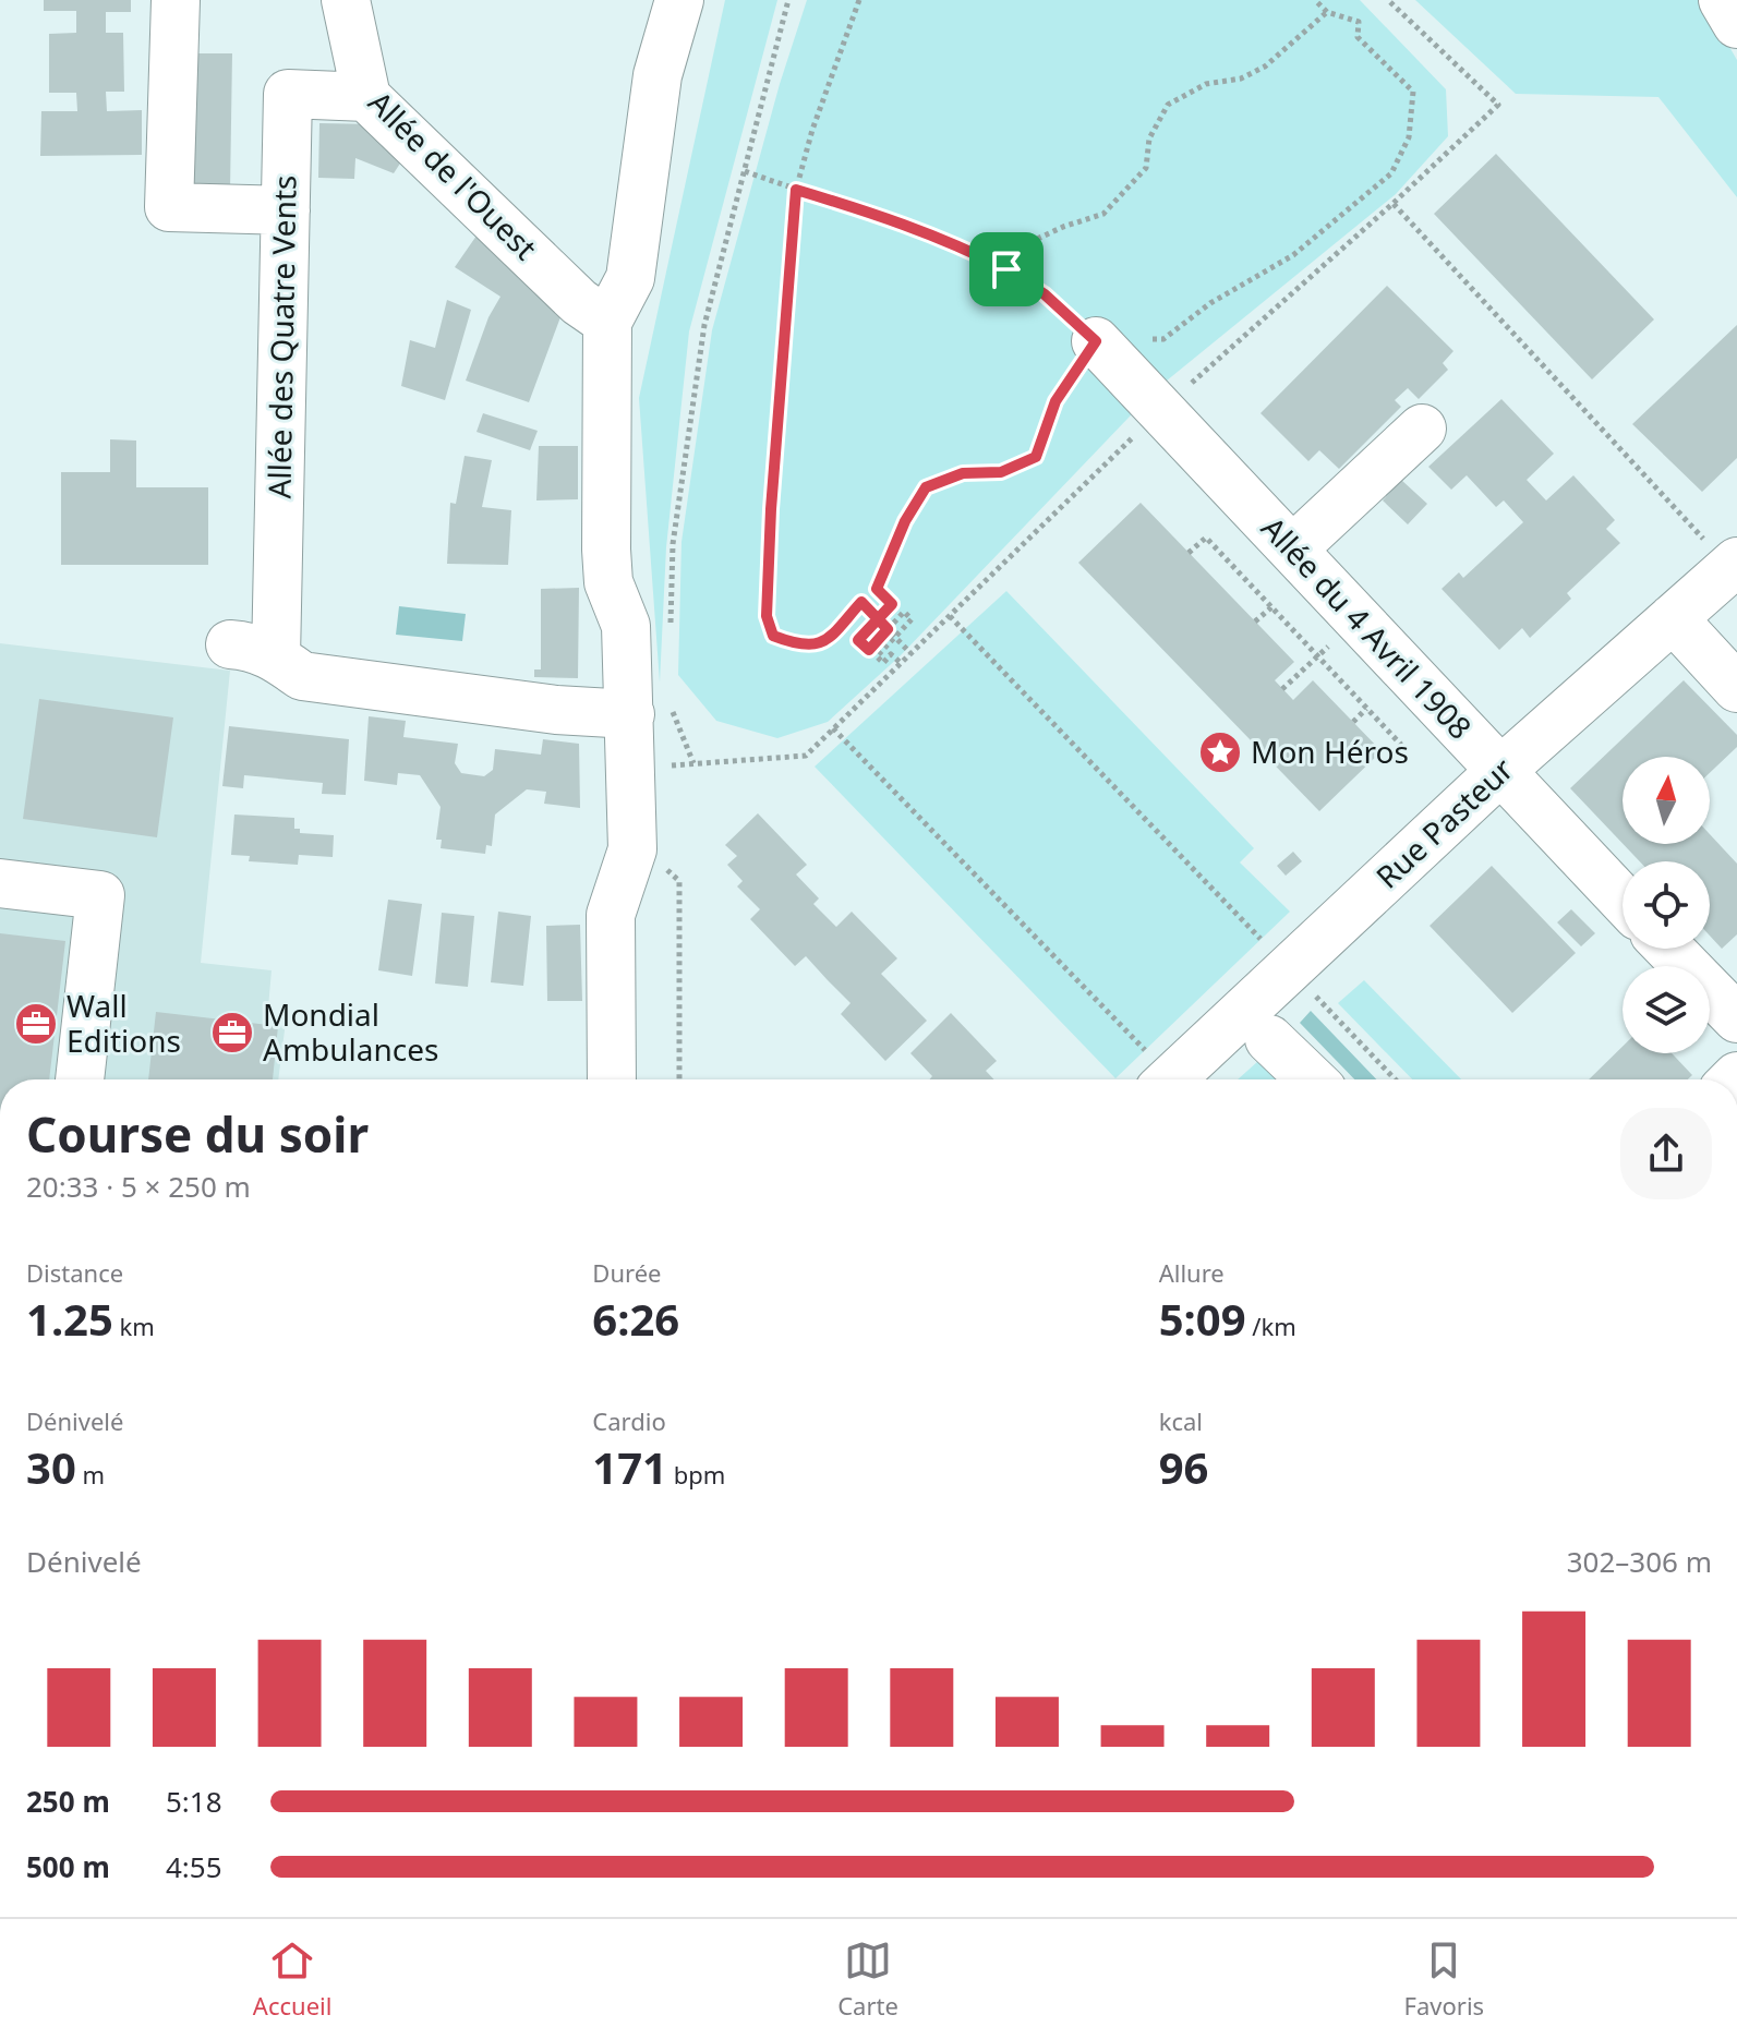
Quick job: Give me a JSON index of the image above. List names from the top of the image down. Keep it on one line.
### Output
{"streets":{"street":["Allée de l'Ouest","Allée des Quatre Vents","Allée du 4 Avril 1908","Rue Pasteur"]},"crossings":[["Allée de l'Ouest","Allée des Quatre Vents"],["Allée du 4 Avril 1908","Rue Pasteur"]],"places":{"place":["Mon Héros"],"office":["Wall Editions","Mondial Ambulances"]},"north":"top","page":{"heading":["Course du soir","20:33 · 5 × 250 m"],"stats":[["Distance","1.25 km"],["Durée","6:26"],["Allure","5:09 /km"],["Dénivelé","30 m"],["Cardio","171 bpm"],["kcal","96"]],"chart":["Dénivelé","302–306 m"],"list":[{"name":"250 m","note":"5:18"},{"name":"500 m","note":"4:55"}],"tabs":["Accueil","Carte","Favoris"]}}
